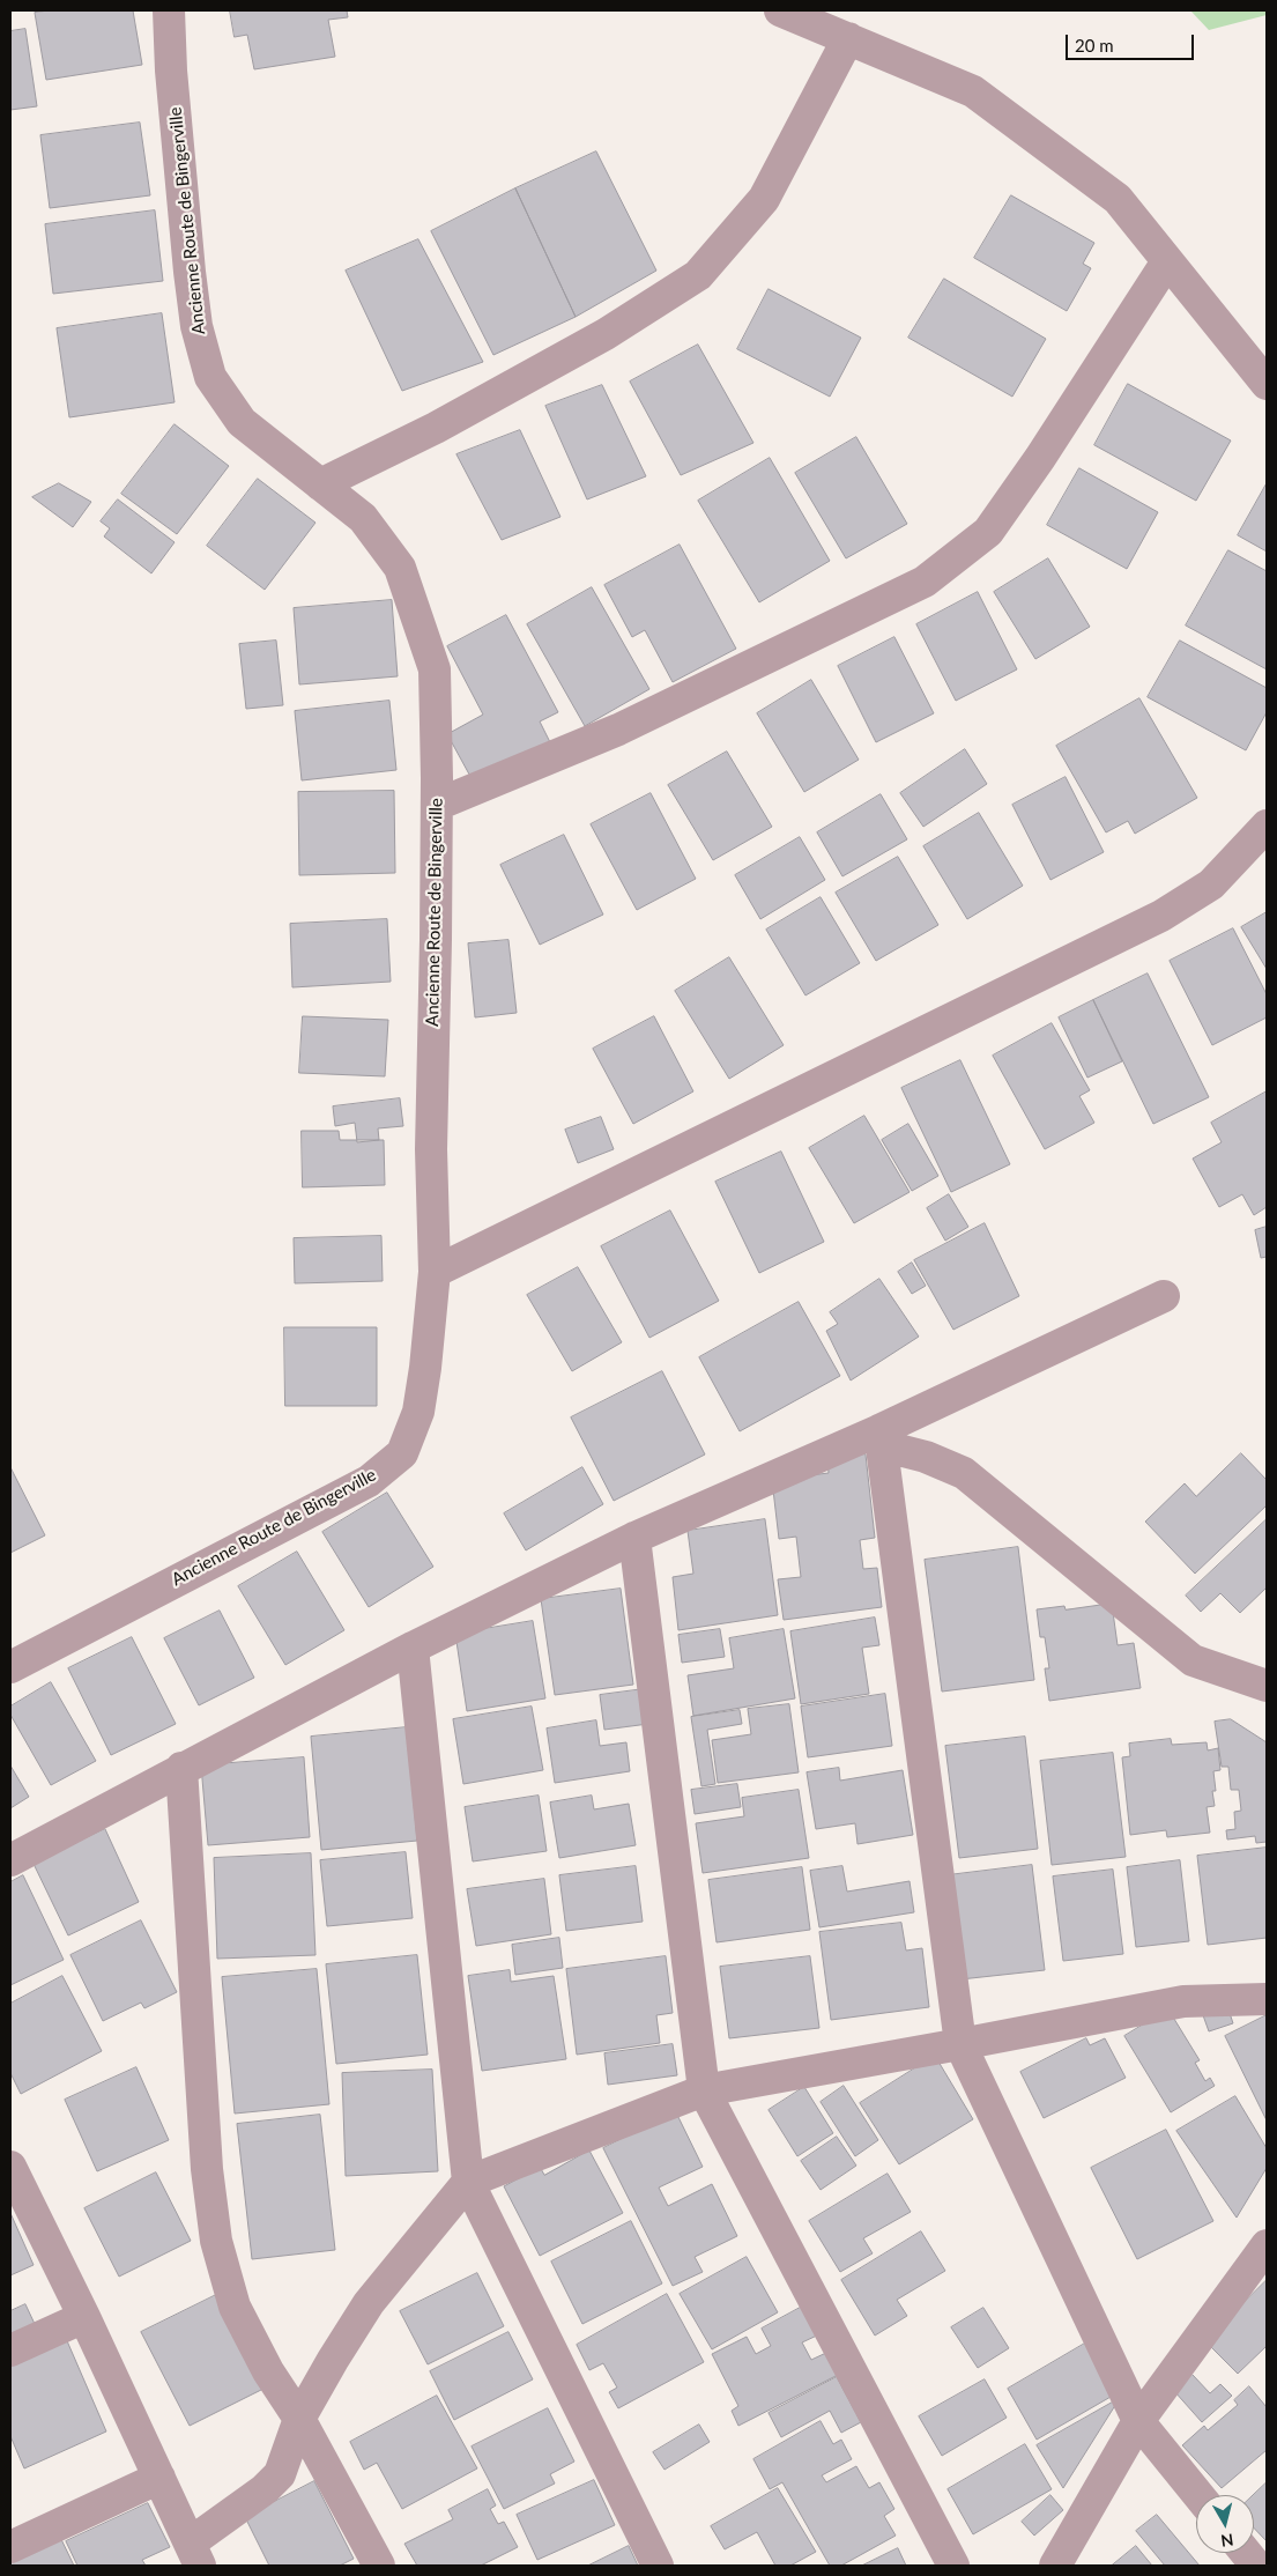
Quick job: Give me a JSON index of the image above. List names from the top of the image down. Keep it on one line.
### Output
{"streets":{"street":["Ancienne Route de Bingerville"]},"scale_bar":"20 m","north":"bottom"}
